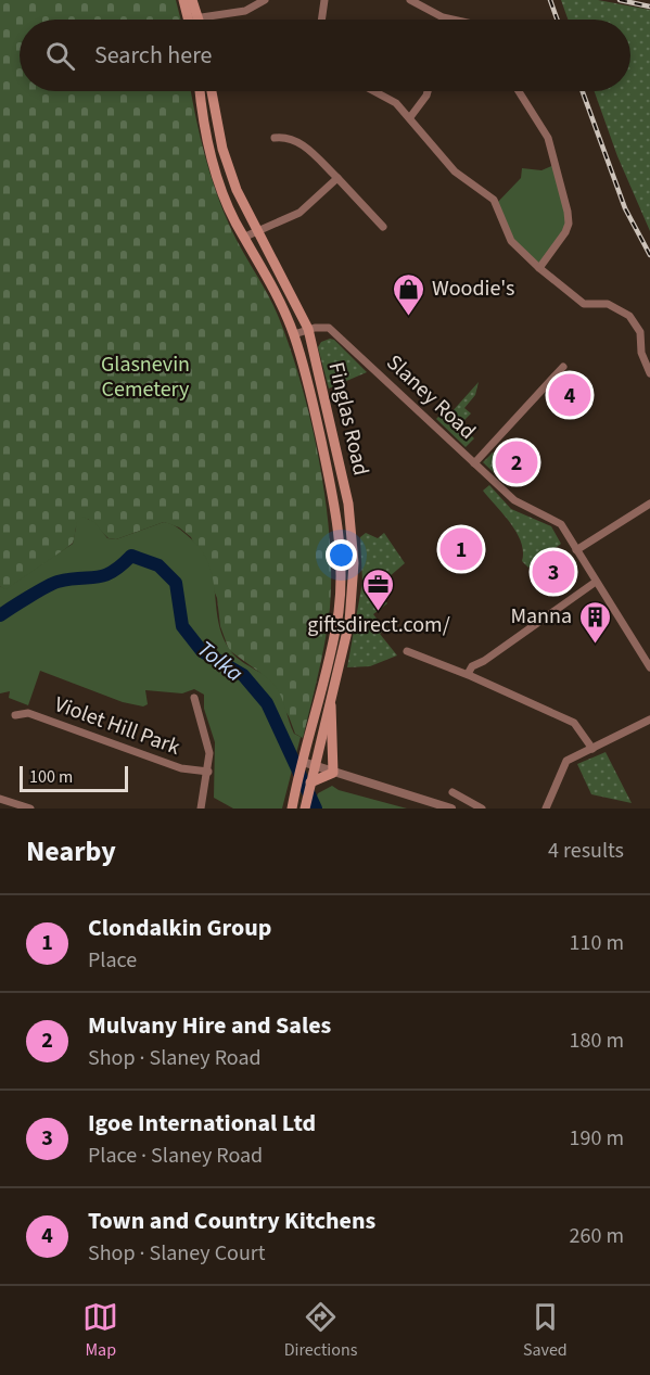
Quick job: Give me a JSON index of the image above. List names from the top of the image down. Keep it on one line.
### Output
{"streets":{"main road":["Finglas Road"],"street":["Slaney Road","Violet Hill Park"]},"crossings":[["Slaney Road","Finglas Road"]],"water":["Tolka"],"parks":["Glasnevin Cemetery"],"places":{"shop":["Woodie's"],"office":["giftsdirect.com/"],"building":["Manna"]},"scale_bar":"100 m","page":{"search":"Search here","pins":["4","2","1","3"],"scale":"100 m","heading":["Nearby","4 results"],"list":[{"mark":"1","name":"Clondalkin Group","note":"Place","value":"110 m"},{"mark":"2","name":"Mulvany Hire and Sales","note":"Shop · Slaney Road","value":"180 m"},{"mark":"3","name":"Igoe International Ltd","note":"Place · Slaney Road","value":"190 m"},{"mark":"4","name":"Town and Country Kitchens","note":"Shop · Slaney Court","value":"260 m"}],"nav":["Map","Directions","Saved"]}}
